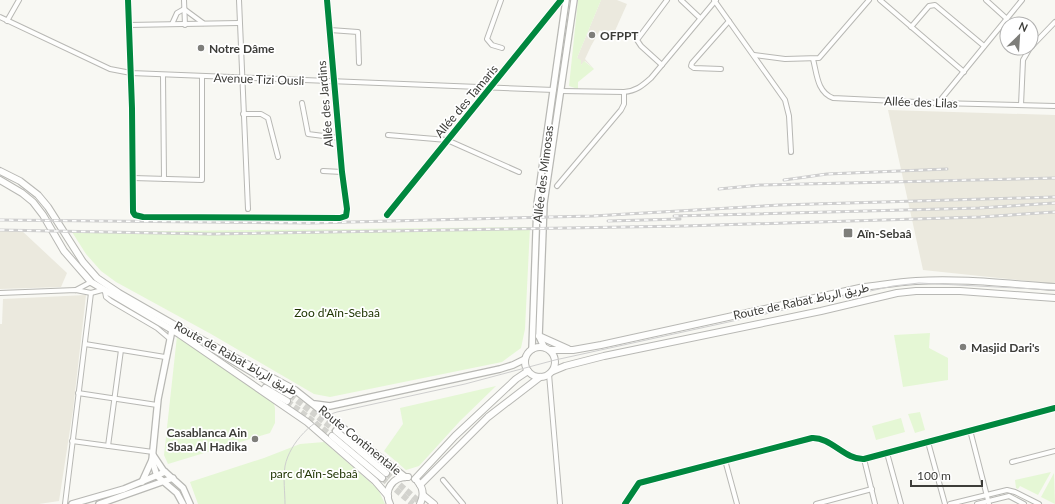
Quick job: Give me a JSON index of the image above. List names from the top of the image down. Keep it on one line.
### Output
{"streets":{"main road":["Allée des Mimosas","Route de Rabat طريق الرباط","Route Continentale"],"street":["Avenue Tizi Ousli","Allée des Tamaris","Allée des Lilas","Allée des Jardins"]},"crossings":[["Avenue Tizi Ousli","Allée des Tamaris"],["Avenue Tizi Ousli","Allée des Jardins"],["Avenue Tizi Ousli","Allée des Mimosas"],["Allée des Mimosas","Route de Rabat طريق الرباط"],["Route de Rabat طريق الرباط","Route Continentale"]],"parks":["Zoo d'Aïn-Sebaâ","parc d'Aïn-Sebaâ"],"places":{"other":["OFPPT","Notre Dâme","Masjid Dari's","Casablanca Ain Sbaa Al Hadika"],"transit":["Aïn-Sebaâ"]},"scale_bar":"100 m","north":"top right"}
